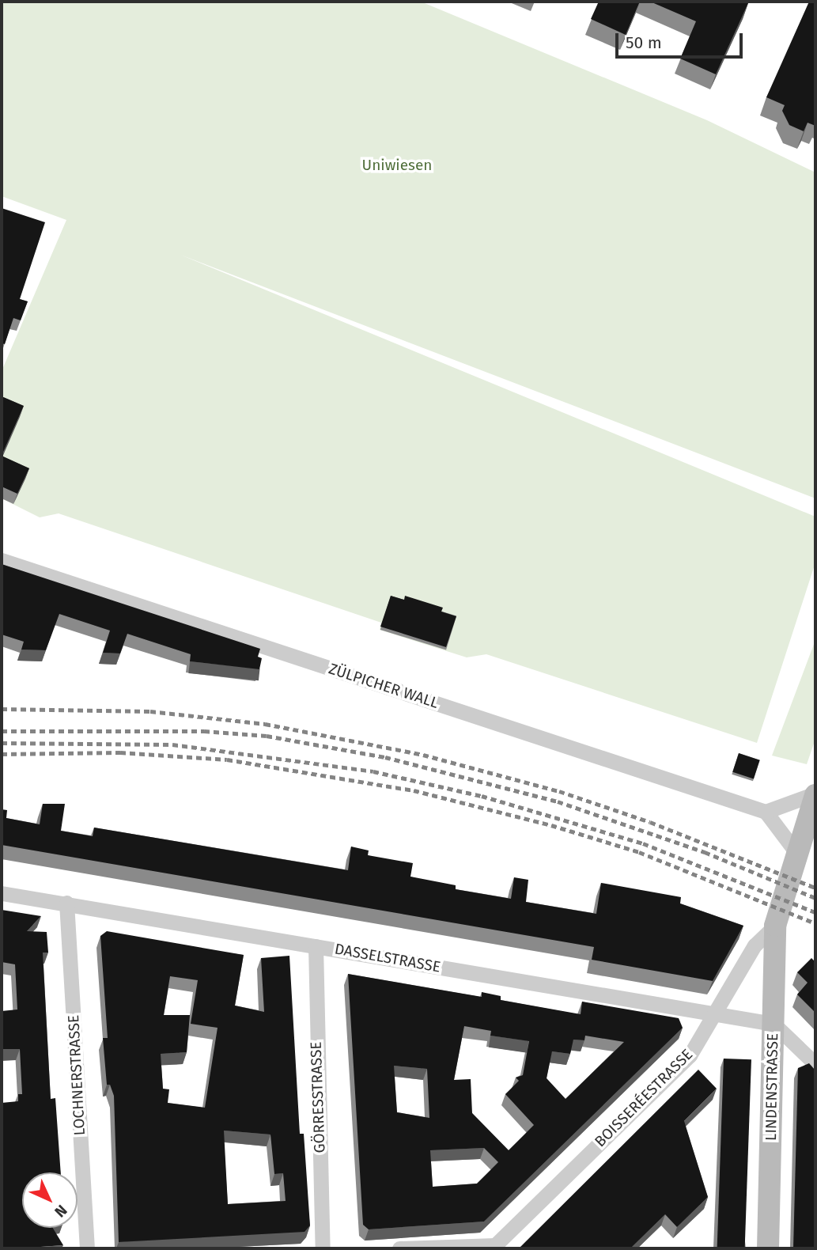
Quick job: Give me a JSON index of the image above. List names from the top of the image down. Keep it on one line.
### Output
{"streets":{"main road":["LINDENSTRASSE"],"street":["ZÜLPICHER WALL","DASSELSTRASSE","LOCHNERSTRASSE","GÖRRESSTRASSE","BOISSERÉESTRASSE"]},"crossings":[["DASSELSTRASSE","LOCHNERSTRASSE"],["DASSELSTRASSE","LINDENSTRASSE"],["DASSELSTRASSE","GÖRRESSTRASSE"],["DASSELSTRASSE","BOISSERÉESTRASSE"],["LINDENSTRASSE","BOISSERÉESTRASSE"]],"parks":["Uniwiesen"],"scale_bar":"50 m","north":"bottom right"}
